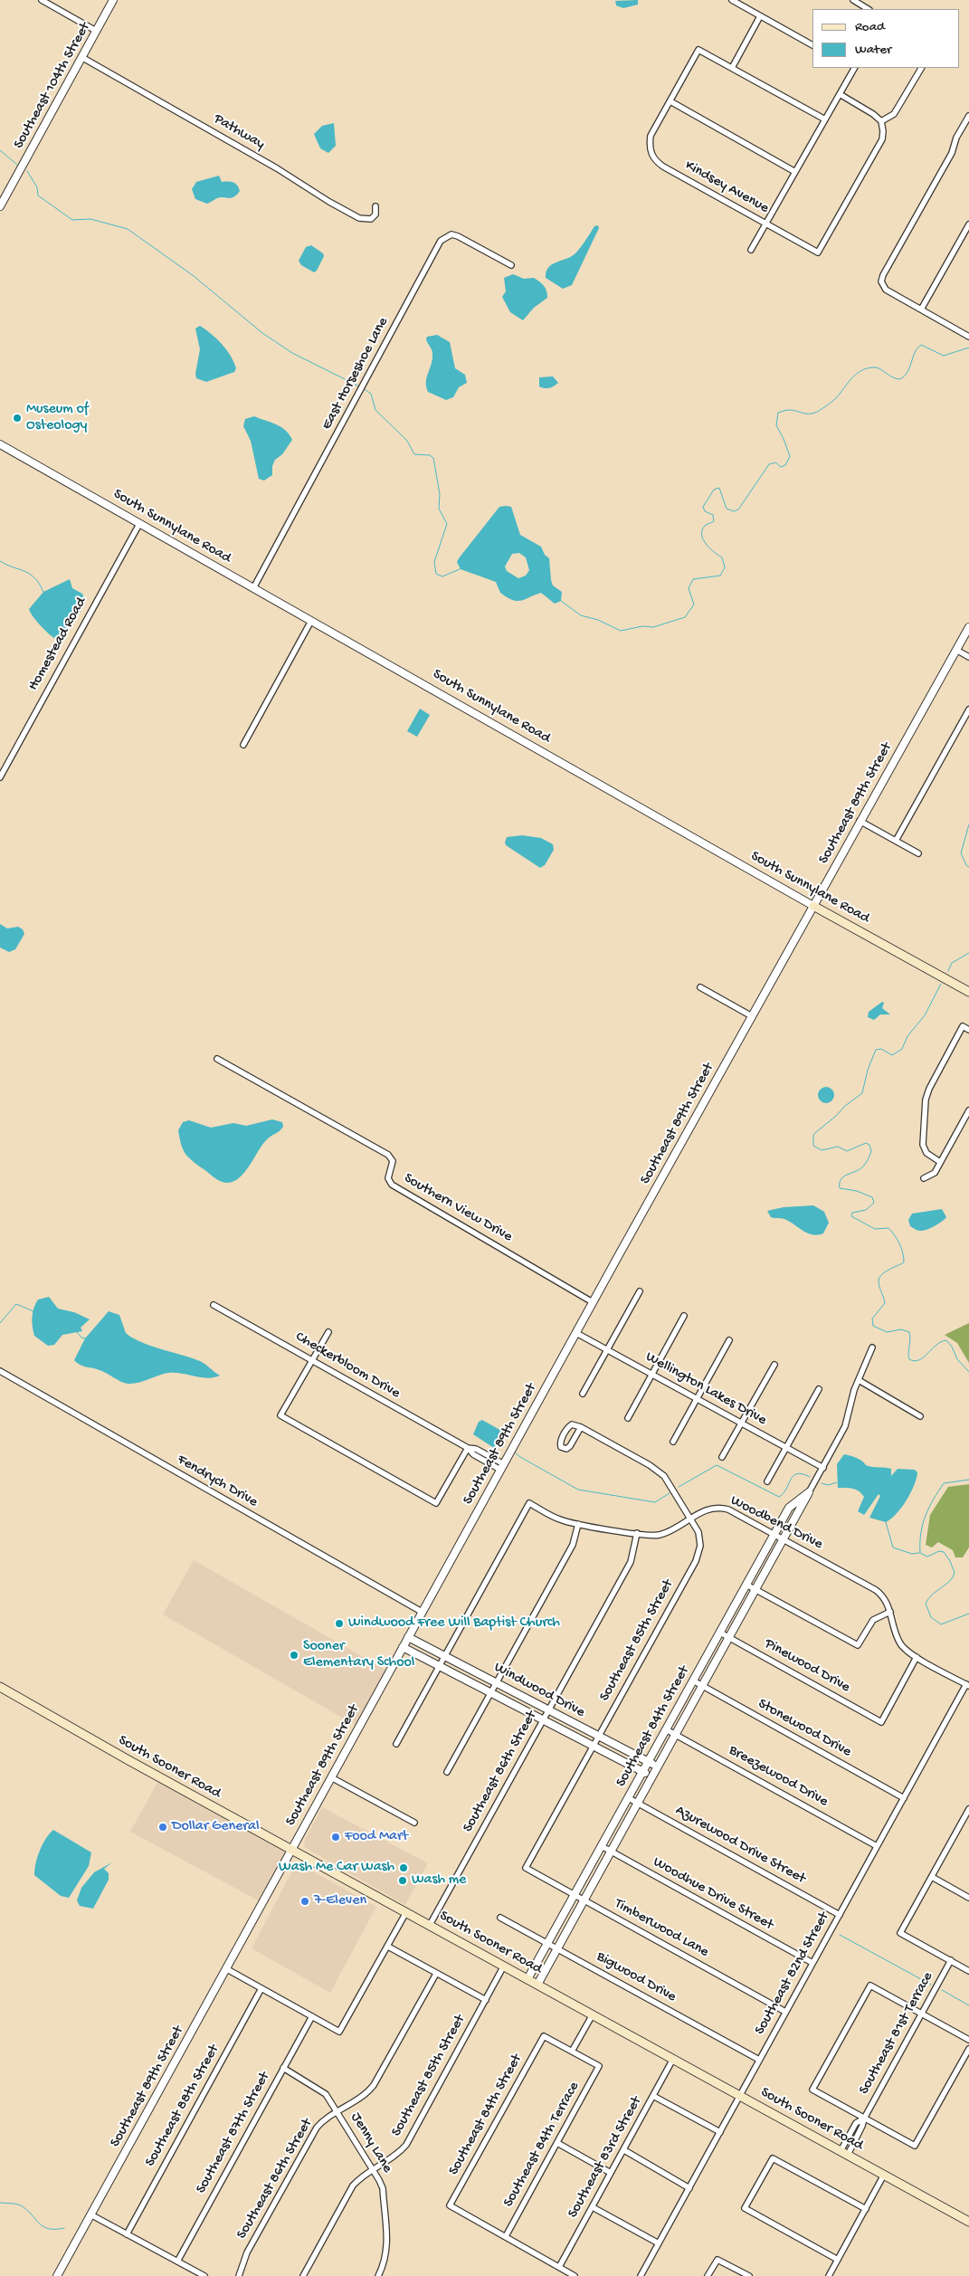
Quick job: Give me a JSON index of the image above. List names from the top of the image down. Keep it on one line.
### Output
{"streets":{"main road":["South Sunnylane Road","South Sooner Road"],"street":["Southeast 104th Street","Pathway","Kindsey Avenue","East Horseshoe Lane","Homestead Road","Southeast 89th Street","Southern View Drive","Checkerbloom Drive","Wellington Lakes Drive","Fendrych Drive","Woodbend Drive","Southeast 85th Street","Pinewood Drive","Windwood Drive","Southeast 84th Street","Stonewood Drive","Southeast 86th Street","Breezewood Drive","Azurewood Drive Street","Woodhue Drive Street","Timberwood Lane","Southeast 82nd Street","Bigwood Drive","Southeast 81st Terrace","Southeast 88th Street","Southeast 87th Street","Jenny Lane","Southeast 84th Terrace","Southeast 83rd Street"]},"crossings":[["Southeast 104th Street","Pathway"],["East Horseshoe Lane","South Sunnylane Road"],["South Sunnylane Road","Homestead Road"],["South Sunnylane Road","Southeast 89th Street"],["Southeast 89th Street","Southern View Drive"],["Southeast 89th Street","Checkerbloom Drive"],["Southeast 89th Street","Wellington Lakes Drive"],["Southeast 89th Street","Fendrych Drive"],["Southeast 89th Street","Windwood Drive"],["Southeast 89th Street","South Sooner Road"],["Wellington Lakes Drive","Southeast 84th Street"],["Woodbend Drive","Southeast 85th Street"],["Woodbend Drive","Pinewood Drive"],["Woodbend Drive","Windwood Drive"],["Woodbend Drive","Southeast 84th Street"],["Woodbend Drive","Southeast 86th Street"],["Woodbend Drive","Southeast 82nd Street"],["Southeast 85th Street","Windwood Drive"],["Southeast 85th Street","South Sooner Road"],["Southeast 85th Street","Timberwood Lane"],["Southeast 85th Street","Jenny Lane"],["Pinewood Drive","Southeast 84th Street"],["Windwood Drive","Southeast 84th Street"],["Windwood Drive","Southeast 86th Street"],["Southeast 84th Street","Stonewood Drive"],["Southeast 84th Street","South Sooner Road"],["Southeast 84th Street","Breezewood Drive"],["Southeast 84th Street","Azurewood Drive Street"],["Southeast 84th Street","Woodhue Drive Street"],["Southeast 84th Street","Timberwood Lane"],["Southeast 84th Street","Bigwood Drive"],["Southeast 84th Street","Southeast 84th Terrace"],["Stonewood Drive","Southeast 82nd Street"],["South Sooner Road","Southeast 86th Street"],["South Sooner Road","Southeast 82nd Street"],["South Sooner Road","Southeast 81st Terrace"],["South Sooner Road","Southeast 83rd Street"],["Southeast 86th Street","Jenny Lane"],["Breezewood Drive","Southeast 82nd Street"],["Azurewood Drive Street","Southeast 82nd Street"],["Woodhue Drive Street","Southeast 82nd Street"],["Timberwood Lane","Southeast 82nd Street"],["Southeast 82nd Street","Bigwood Drive"],["Southeast 87th Street","Jenny Lane"]],"places":["Museum of Osteology","Windwood Free Will Baptist Church","Sooner Elementary School","Dollar General","Food Mart","Wash Me Car Wash","Wash me","7-Eleven"],"legend":["Road","Water"]}
